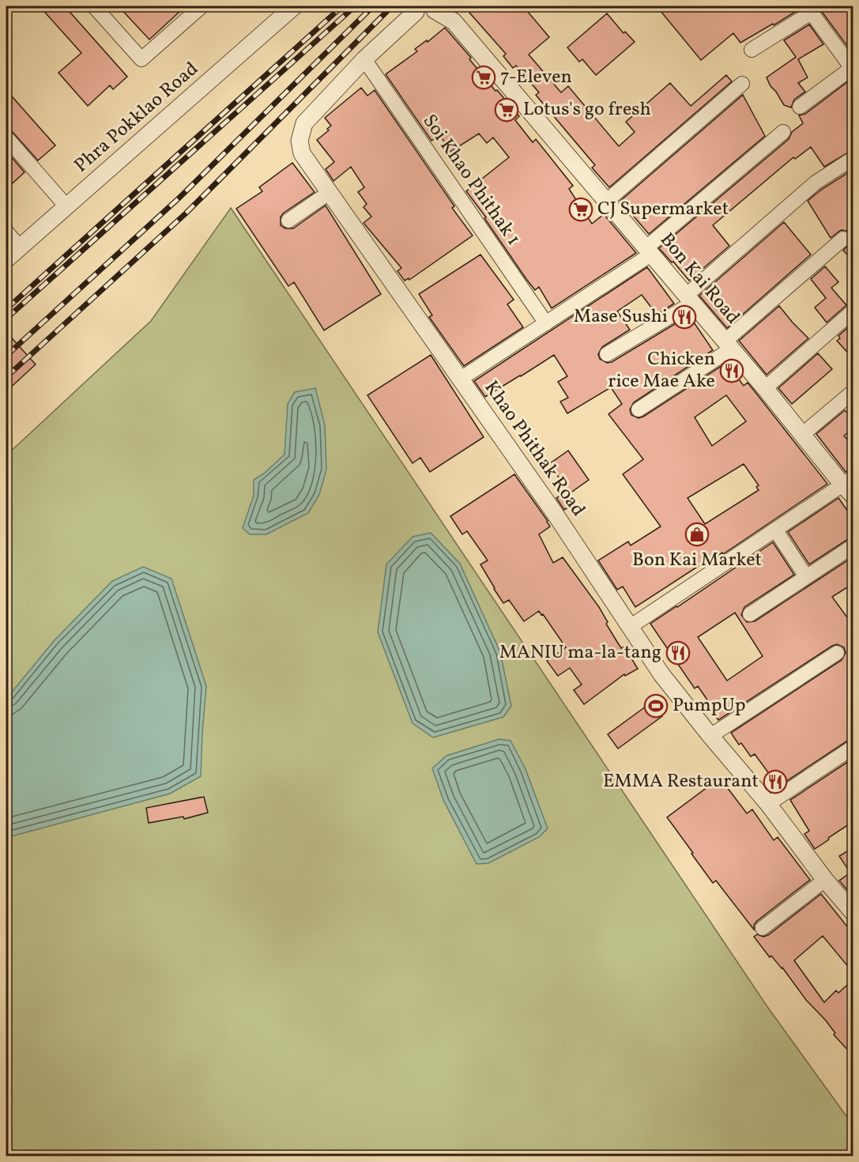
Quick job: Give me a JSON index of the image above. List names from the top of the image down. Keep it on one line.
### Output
{"streets":{"street":["Phra Pokklao Road","Soi Khao Phithak 1","Bon Kai Road","Khao Phithak Road"]},"crossings":[["Soi Khao Phithak 1","Khao Phithak Road"]],"places":{"supermarket":["7-Eleven","Lotus's go fresh","CJ Supermarket"],"restaurant":["Mase Sushi","Chicken rice Mae Ake","MANIU ma-la-tang","EMMA Restaurant"],"shop":["Bon Kai Market"],"sports":["PumpUp"]}}
